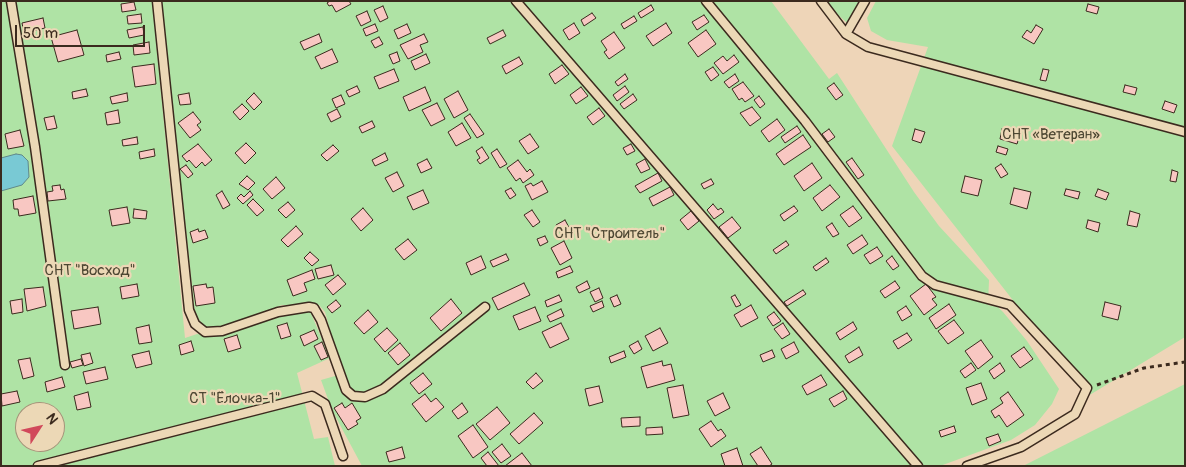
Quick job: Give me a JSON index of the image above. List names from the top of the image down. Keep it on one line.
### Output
{"parks":["СНТ «Ветеран»","СНТ \"Строитель\"","СНТ \"Восход\"","СТ \"Ёлочка-1\""],"scale_bar":"50 m","north":"top right"}
